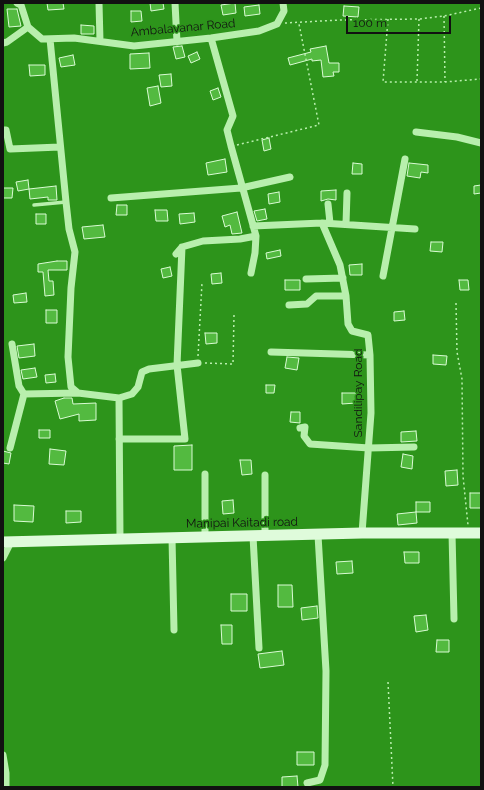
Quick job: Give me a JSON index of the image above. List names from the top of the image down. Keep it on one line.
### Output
{"streets":{"main road":["Manipai Kaitadi road"],"street":["Ambalavanar Road","Sandilipay Road"]},"crossings":[["Sandilipay Road","Manipai Kaitadi road"]],"scale_bar":"100 m"}
